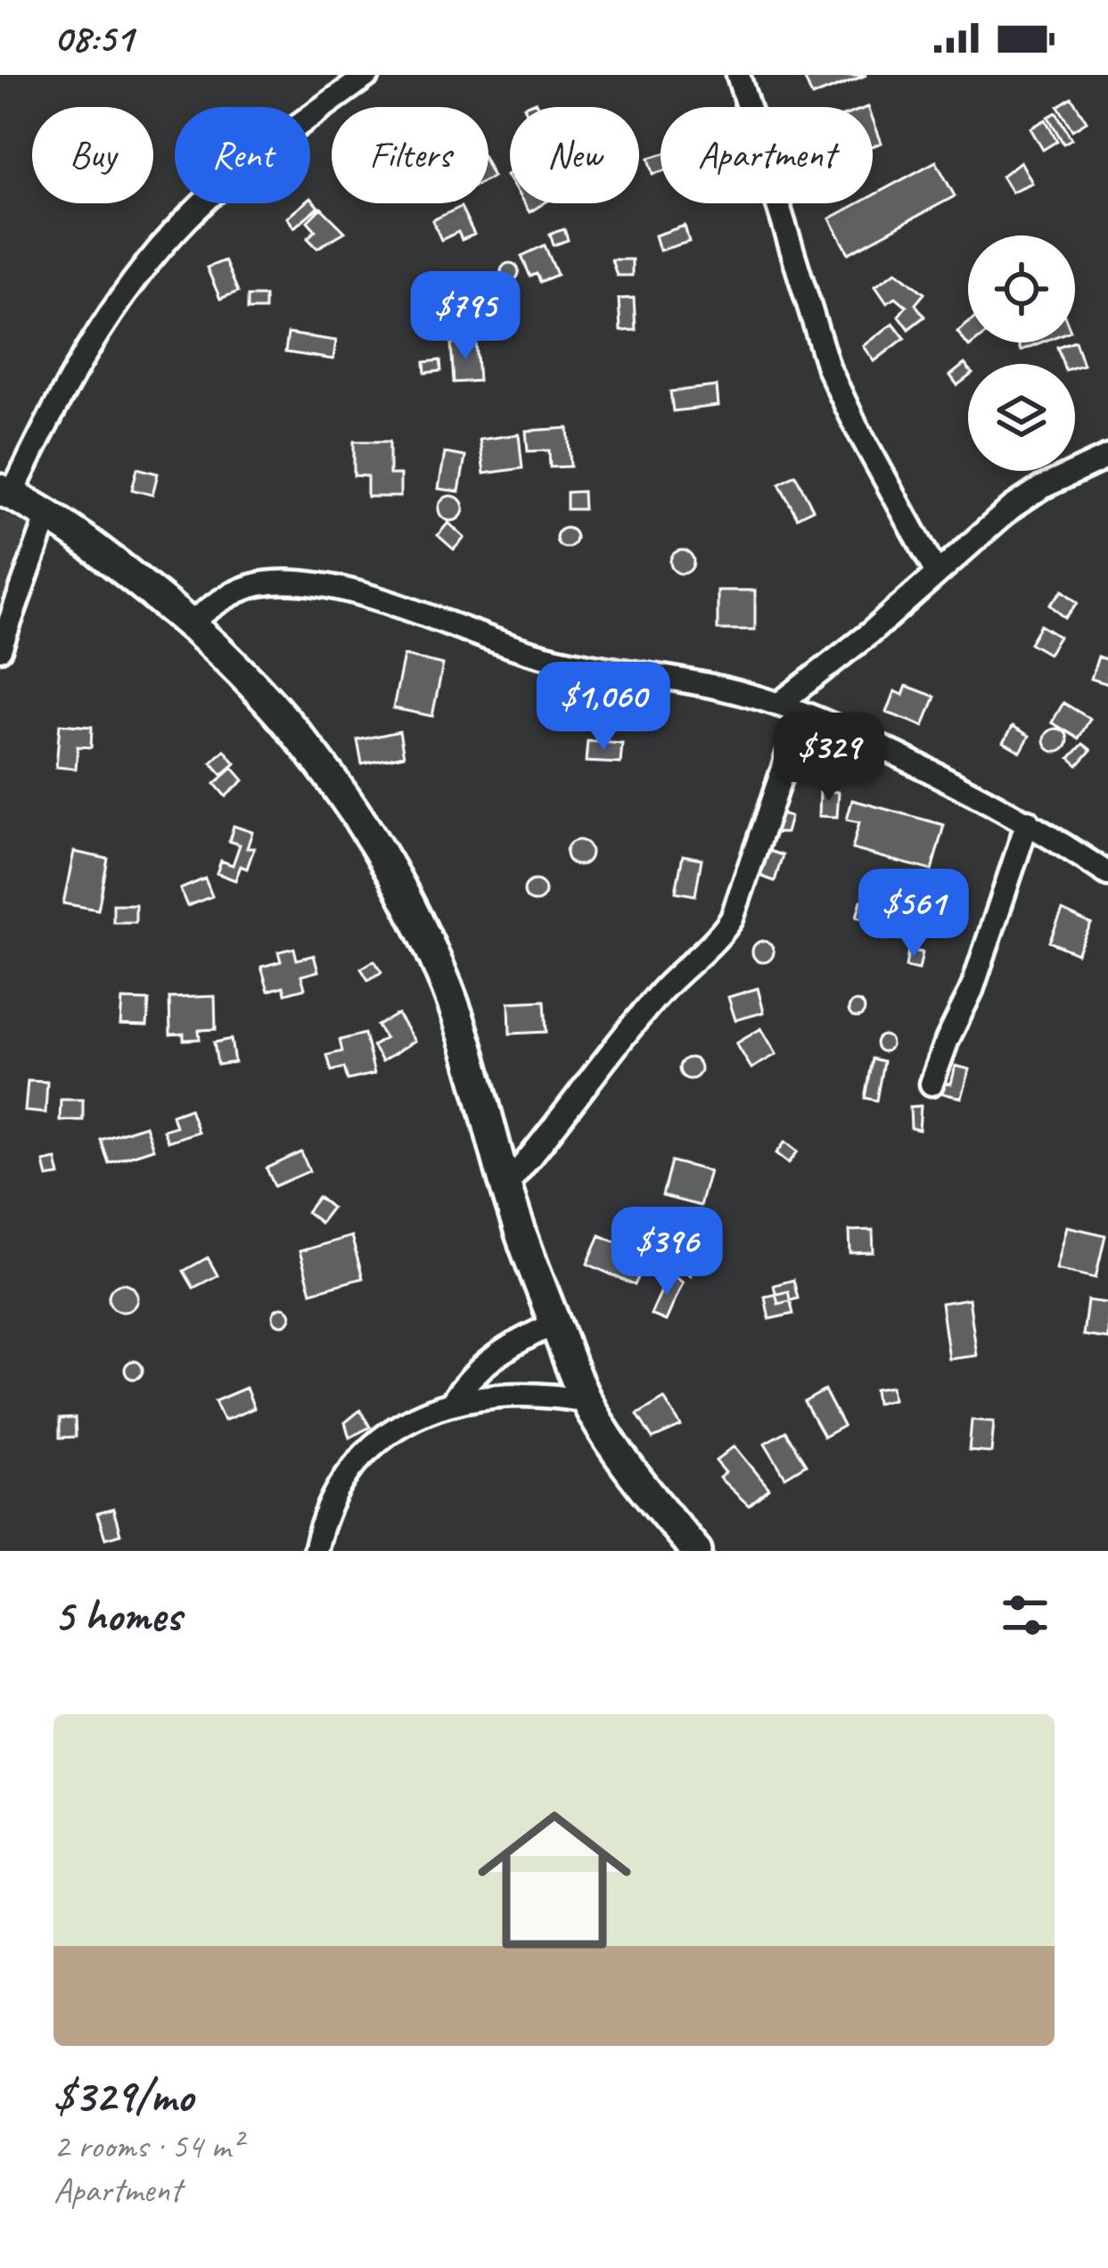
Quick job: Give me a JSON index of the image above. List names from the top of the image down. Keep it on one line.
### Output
{"page":{"status":"08:51","chip":["Buy","Rent","Filters","New","Apartment"],"price":["$795","$1,060","$329","$561","$396"],"heading":"5 homes","list":[{"name":"$329/mo","note":"2 rooms · 54 m² · Apartment"}]}}
